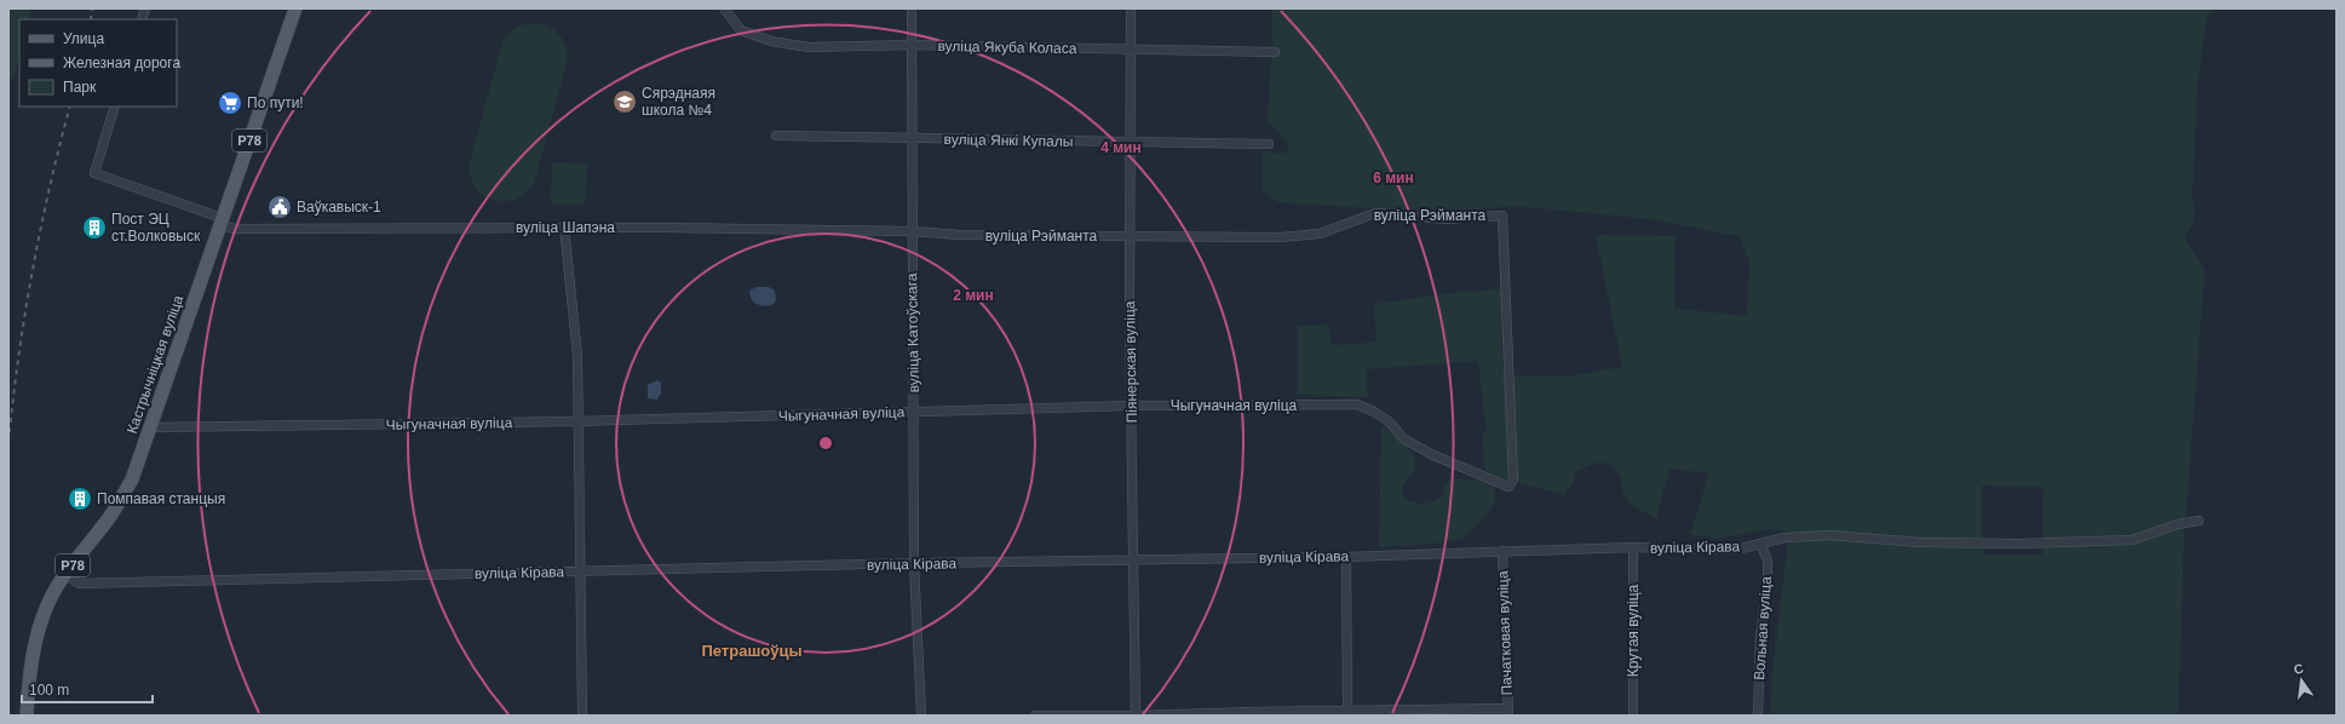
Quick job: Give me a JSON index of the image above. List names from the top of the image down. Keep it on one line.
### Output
{"streets":{"main road":["Р78","Кастрычніцкая вуліца"],"street":["вуліца Якуба Коласа","вуліца Янкі Купалы","вуліца Рэйманта","вуліца Шапэна","вуліца Катоўскага","Піянерская вуліца","Чыгуначная вуліца","вуліца Кірава","Вольная вуліца","Крутая вуліца","Пачатковая вуліца"]},"crossings":[["вуліца Якуба Коласа","вуліца Катоўскага"],["вуліца Якуба Коласа","Піянерская вуліца"],["вуліца Янкі Купалы","вуліца Катоўскага"],["вуліца Янкі Купалы","Піянерская вуліца"],["вуліца Рэйманта","вуліца Шапэна"],["вуліца Рэйманта","вуліца Катоўскага"],["вуліца Рэйманта","Піянерская вуліца"],["вуліца Рэйманта","Чыгуначная вуліца"],["вуліца Шапэна","вуліца Катоўскага"],["вуліца Шапэна","Кастрычніцкая вуліца"],["вуліца Катоўскага","Чыгуначная вуліца"],["вуліца Катоўскага","вуліца Кірава"],["Піянерская вуліца","Чыгуначная вуліца"],["Піянерская вуліца","вуліца Кірава"],["Кастрычніцкая вуліца","Чыгуначная вуліца"],["Кастрычніцкая вуліца","вуліца Кірава"],["вуліца Кірава","Вольная вуліца"],["вуліца Кірава","Крутая вуліца"],["вуліца Кірава","Пачатковая вуліца"]],"districts":["Петрашоўцы"],"places":{"school or university":["Сярэднаяя школа №4"],"supermarket":["По пути!"],"public building":["Ваўкавыск-1"],"building":["Пост ЭЦ ст.Волковыск","Помпавая станцыя"]},"legend":["Улица","Железная дорога","Парк"],"scale_bar":"100 m","north":"top","rings":["4 мин","6 мин","2 мин"]}
